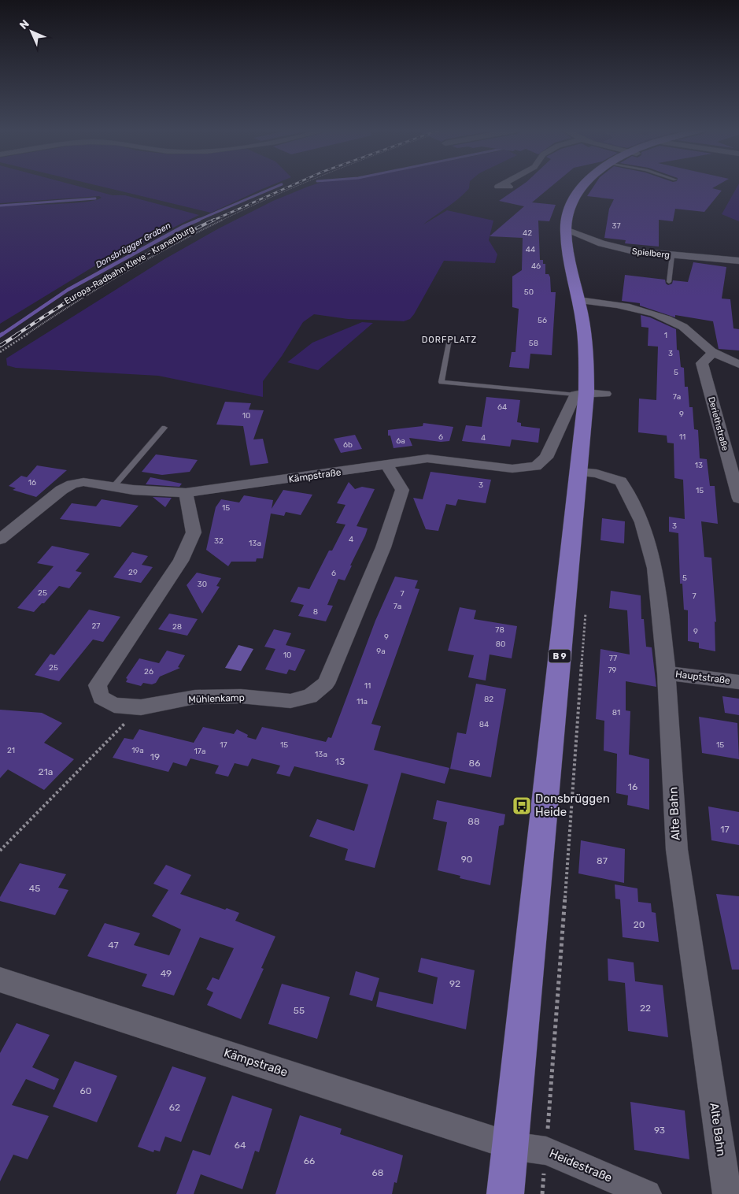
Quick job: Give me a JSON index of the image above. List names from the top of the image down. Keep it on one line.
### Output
{"streets":{"main road":["B 9"],"street":["Spielberg","Deriethstraße","Kämpstraße","Hauptstraße","Mühlenkamp","Alte Bahn","Heidestraße"],"path":["Europa-Radbahn Kleve - Kranenburg"]},"crossings":[["Spielberg","B 9"],["Kämpstraße","B 9"],["Kämpstraße","Mühlenkamp"],["Kämpstraße","Heidestraße"],["B 9","Alte Bahn"],["B 9","Heidestraße"],["Hauptstraße","Alte Bahn"]],"districts":["DORFPLATZ"],"water":["Donsbrügger Graben"],"places":{"bus stop":["Donsbrüggen Heide"]},"house_numbers":["37","42","44","46","50","56","1","58","3","5","7a","64","9","10","6","11","4","6a","6b","13","16","3","15","15","3","4","32","13a","29","6","5","30","25","7","7","7a","8","27","28","78","9","9","80","9a","10","77","25","79","26","11","82","11a","81","84","17","15","15","21","19a","17a","13a","19","13","86","21a","16","88","17","90","87","45","20","47","49","92","22","55","60","62","93","64","66","68"],"north":"top left"}
